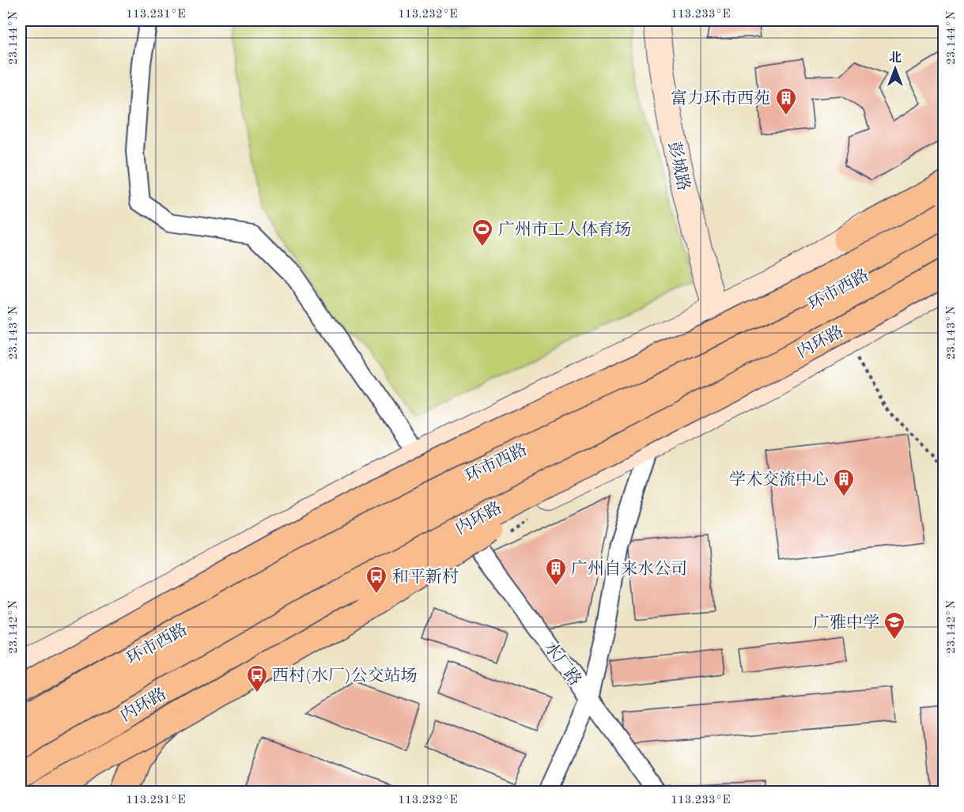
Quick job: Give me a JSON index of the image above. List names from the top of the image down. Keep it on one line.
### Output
{"streets":{"main road":["彭城路","环市西路","内环路"],"street":["水厂路"]},"crossings":[["环市西路","内环路"]],"places":{"building":["富力环市西苑","学术交流中心","广州自来水公司"],"sports":["广州市工人体育场"],"bus stop":["和平新村","西村(水厂)公交站场"],"school or university":["广雅中学"]},"north":"top","coordinates":["113.231°E","113.232°E","113.233°E","23.144°N","23.143°N","23.142°N"]}
